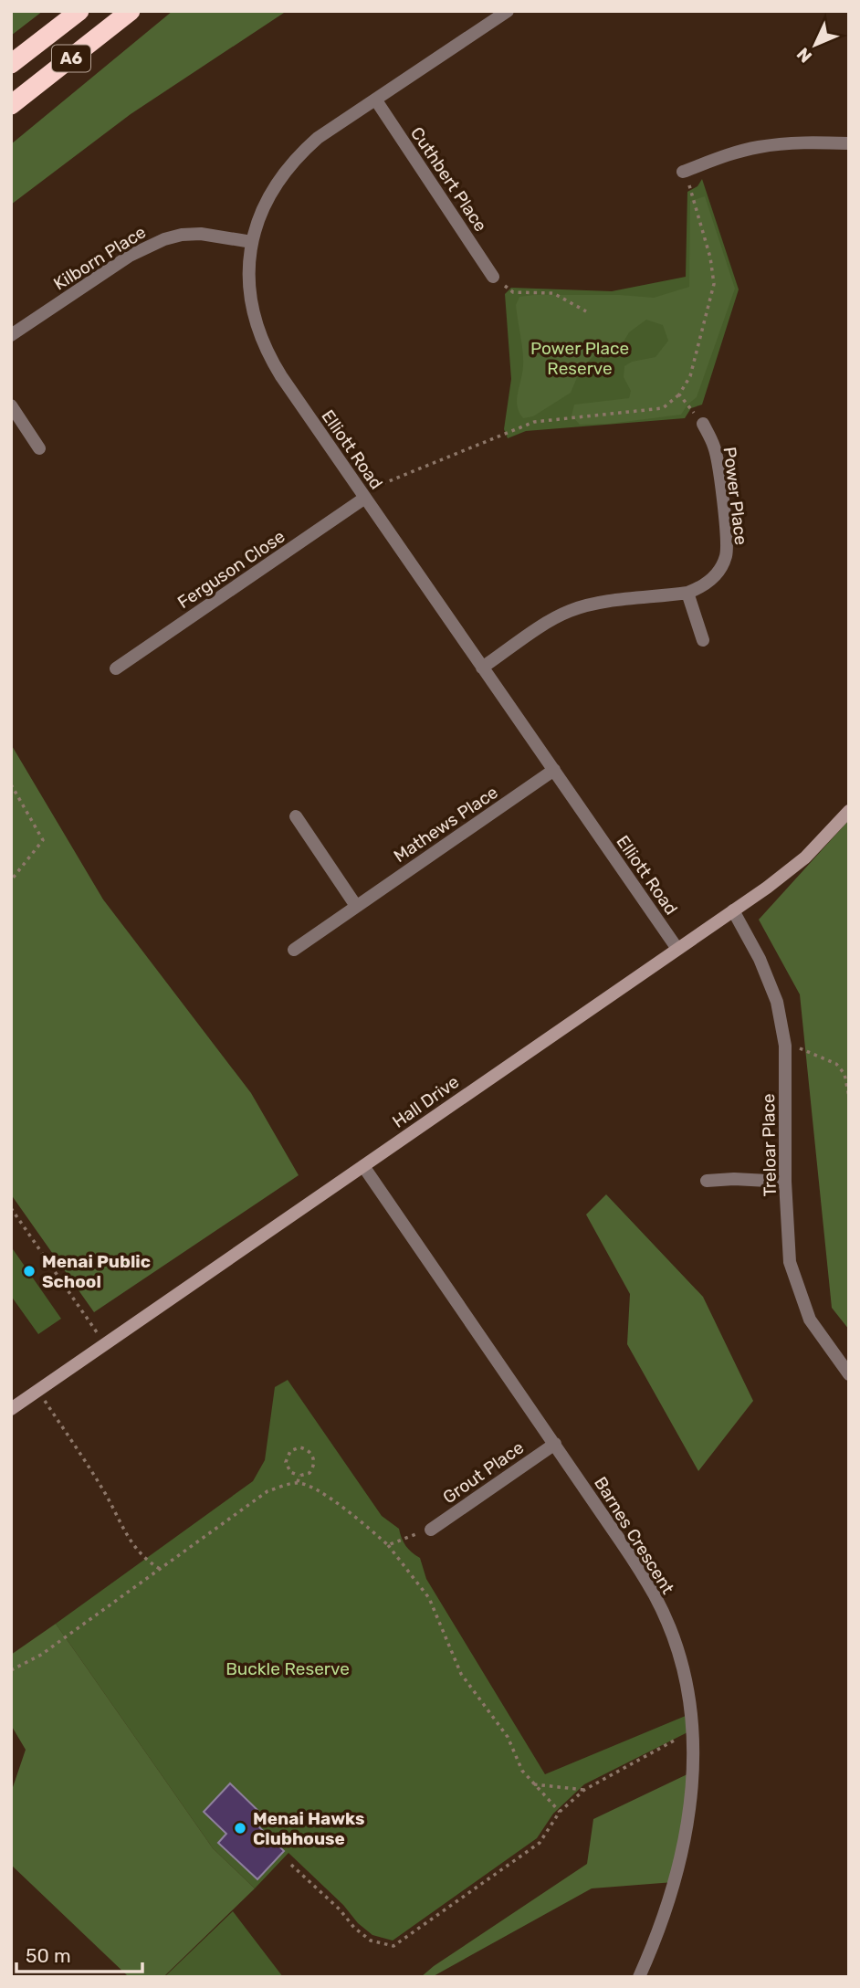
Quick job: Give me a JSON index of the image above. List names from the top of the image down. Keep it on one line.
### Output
{"streets":{"highway":["A6"],"street":["Cuthbert Place","Kilborn Place","Elliott Road","Power Place","Ferguson Close","Mathews Place","Hall Drive","Treloar Place","Grout Place","Barnes Crescent"]},"crossings":[["Cuthbert Place","Elliott Road"],["Kilborn Place","Elliott Road"],["Elliott Road","Power Place"],["Elliott Road","Ferguson Close"],["Elliott Road","Mathews Place"],["Elliott Road","Hall Drive"],["Hall Drive","Treloar Place"],["Hall Drive","Barnes Crescent"],["Grout Place","Barnes Crescent"]],"parks":["Power Place Reserve","Buckle Reserve"],"places":["Menai Public School","Menai Hawks Clubhouse"],"scale_bar":"50 m","north":"bottom left"}
